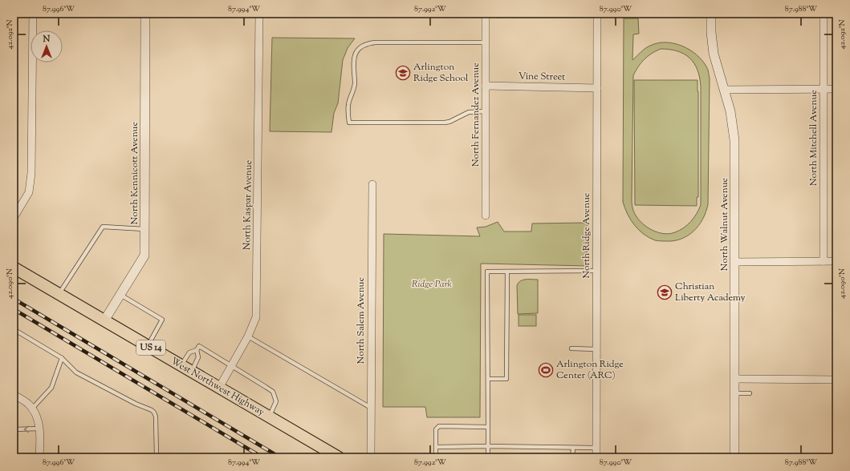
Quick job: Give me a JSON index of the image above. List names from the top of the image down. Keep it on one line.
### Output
{"streets":{"main road":["US 14","West Northwest Highway"],"street":["Vine Street","North Fernandez Avenue","North Mitchell Avenue","North Kennicott Avenue","North Kaspar Avenue","North Walnut Avenue","North Ridge Avenue","North Salem Avenue"]},"crossings":[["Vine Street","North Fernandez Avenue"],["Vine Street","North Ridge Avenue"],["North Kennicott Avenue","West Northwest Highway"],["North Kaspar Avenue","West Northwest Highway"]],"parks":["Ridge Park"],"places":{"school or university":["Arlington Ridge School","Christian Liberty Academy"],"sports":["Arlington Ridge Center (ARC)"]},"north":"top","coordinates":["87.996°W","87.994°W","87.992°W","87.990°W","87.988°W","42.092°N","42.090°N"]}
